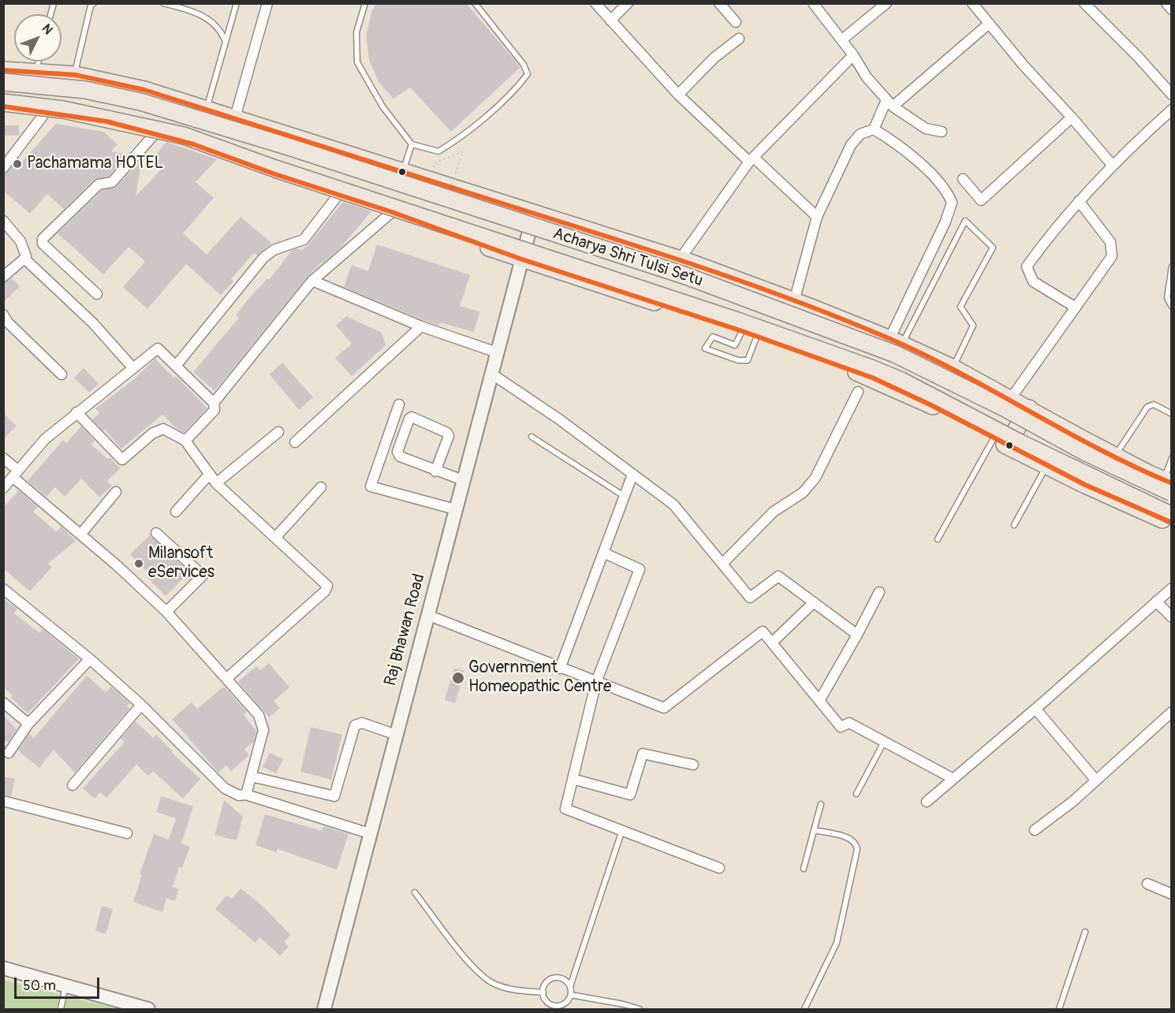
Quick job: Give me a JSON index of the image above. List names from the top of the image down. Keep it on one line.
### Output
{"streets":{"highway":["Acharya Shri Tulsi Setu"],"street":["Raj Bhawan Road"]},"places":["Pachamama HOTEL","Milansoft eServices","Government Homeopathic Centre"],"scale_bar":"50 m","north":"top right"}
